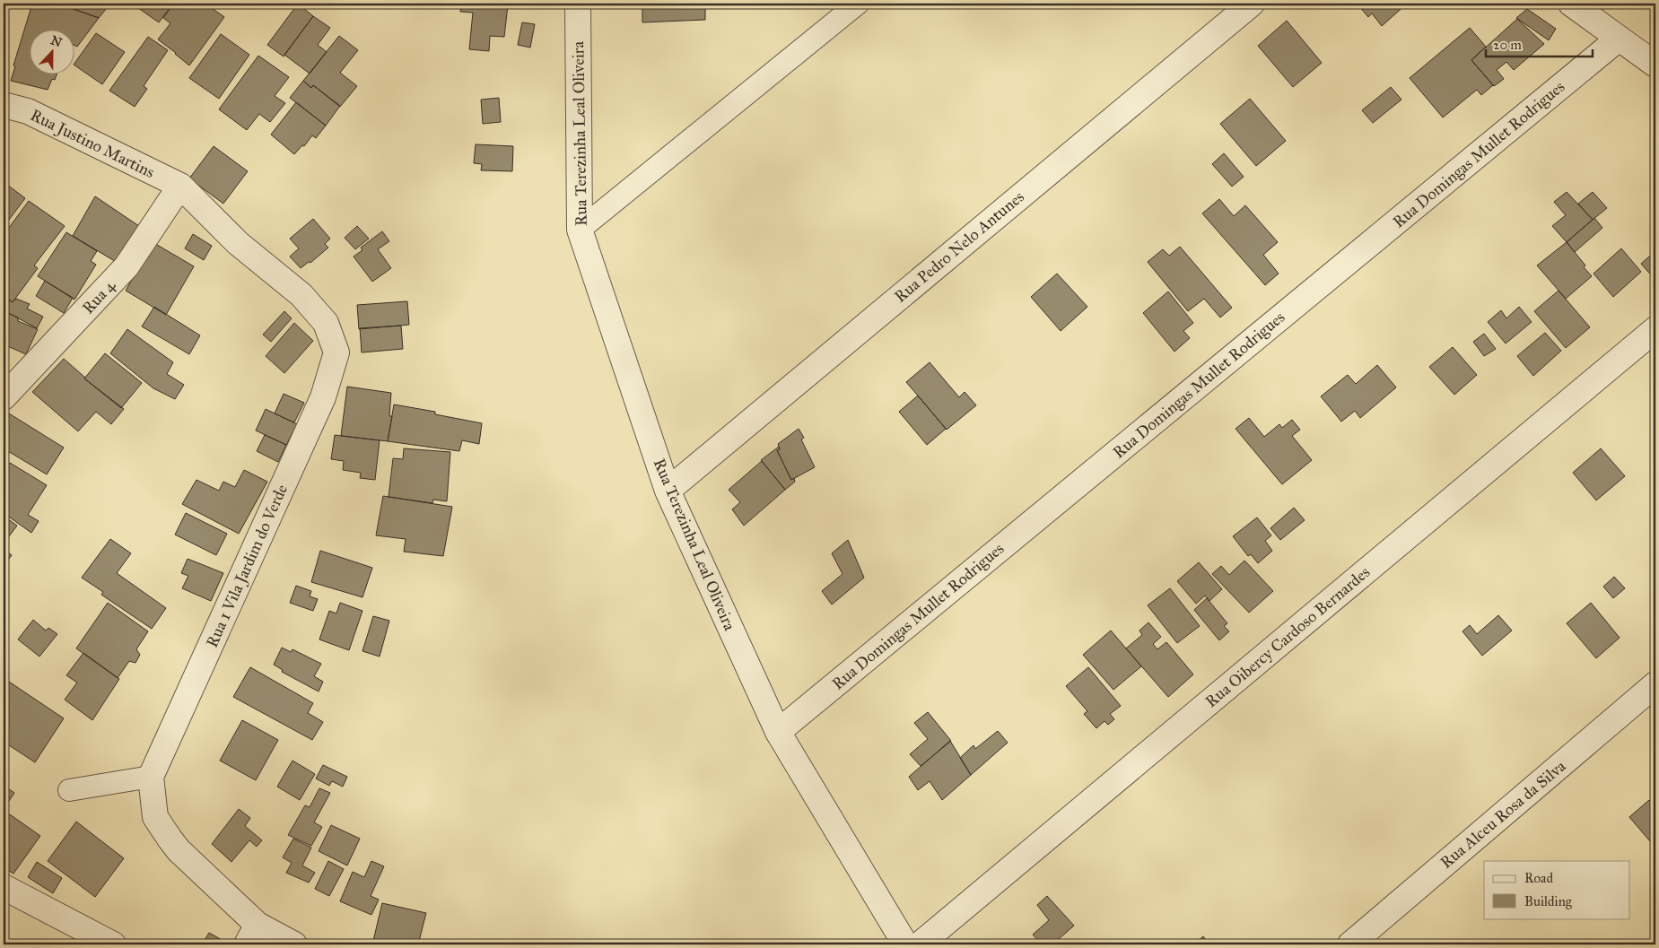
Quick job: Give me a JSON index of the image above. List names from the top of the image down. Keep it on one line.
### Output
{"streets":{"street":["Rua Terezinha Leal Oliveira","Rua Justino Martins","Rua Domingas Mullet Rodrigues","Rua Pedro Nelo Antunes","Rua 4","Rua 1 Vila Jardim do Verde","Rua Oibercy Cardoso Bernardes","Rua Alceu Rosa da Silva"]},"crossings":[["Rua Terezinha Leal Oliveira","Rua Domingas Mullet Rodrigues"],["Rua Terezinha Leal Oliveira","Rua Pedro Nelo Antunes"],["Rua Justino Martins","Rua 4"],["Rua Justino Martins","Rua 1 Vila Jardim do Verde"],["Rua 4","Rua 1 Vila Jardim do Verde"]],"legend":["Road","Building"],"scale_bar":"20 m","north":"top"}
